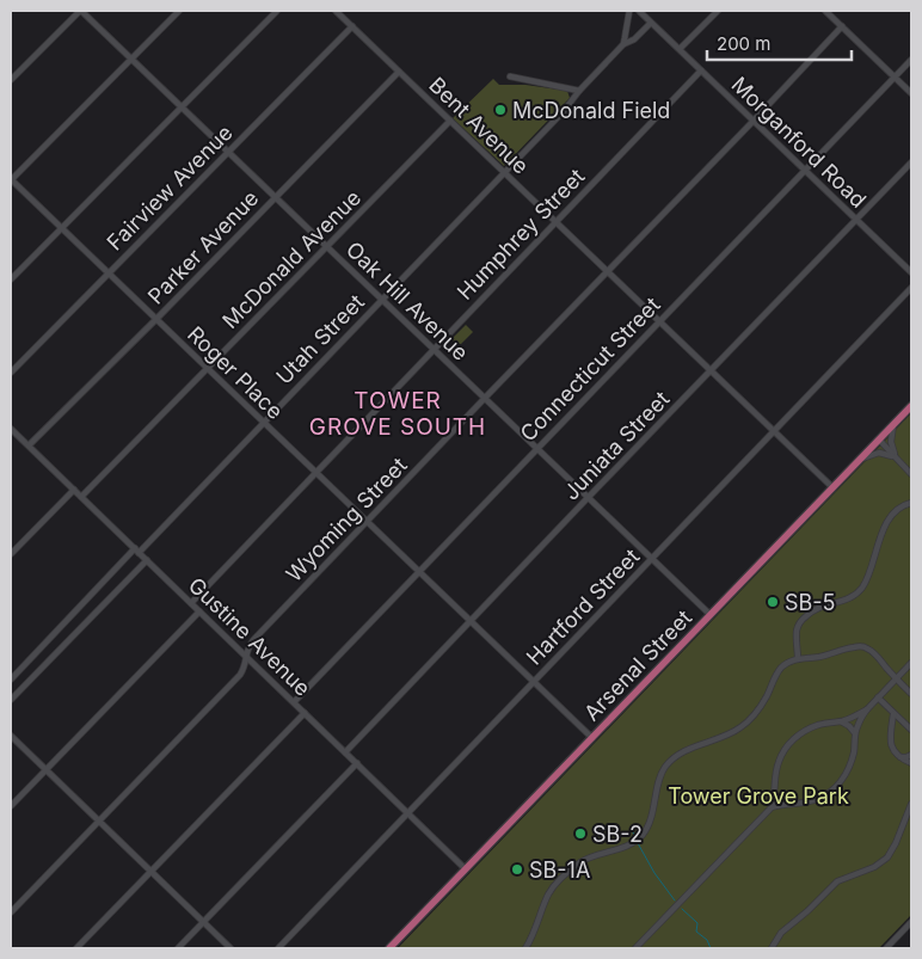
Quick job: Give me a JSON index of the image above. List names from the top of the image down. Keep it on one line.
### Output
{"streets":{"main road":["Arsenal Street"],"street":["Bent Avenue","Morganford Road","Fairview Avenue","Humphrey Street","Parker Avenue","McDonald Avenue","Oak Hill Avenue","Utah Street","Connecticut Street","Roger Place","Juniata Street","Wyoming Street","Hartford Street","Gustine Avenue"]},"crossings":[["Bent Avenue","Fairview Avenue"],["Bent Avenue","Humphrey Street"],["Bent Avenue","Parker Avenue"],["Bent Avenue","McDonald Avenue"],["Bent Avenue","Utah Street"],["Bent Avenue","Connecticut Street"],["Bent Avenue","Juniata Street"],["Bent Avenue","Wyoming Street"],["Bent Avenue","Hartford Street"],["Bent Avenue","Arsenal Street"],["Morganford Road","Humphrey Street"],["Morganford Road","Utah Street"],["Morganford Road","Connecticut Street"],["Morganford Road","Juniata Street"],["Morganford Road","Wyoming Street"],["Fairview Avenue","Oak Hill Avenue"],["Fairview Avenue","Roger Place"],["Humphrey Street","Oak Hill Avenue"],["Humphrey Street","Roger Place"],["Humphrey Street","Gustine Avenue"],["Parker Avenue","Oak Hill Avenue"],["Parker Avenue","Roger Place"],["Parker Avenue","Gustine Avenue"],["McDonald Avenue","Oak Hill Avenue"],["McDonald Avenue","Roger Place"],["McDonald Avenue","Gustine Avenue"],["Oak Hill Avenue","Utah Street"],["Oak Hill Avenue","Connecticut Street"],["Oak Hill Avenue","Juniata Street"],["Oak Hill Avenue","Wyoming Street"],["Oak Hill Avenue","Hartford Street"],["Oak Hill Avenue","Arsenal Street"],["Utah Street","Roger Place"],["Utah Street","Gustine Avenue"],["Connecticut Street","Roger Place"],["Connecticut Street","Gustine Avenue"],["Roger Place","Juniata Street"],["Roger Place","Wyoming Street"],["Roger Place","Hartford Street"],["Roger Place","Arsenal Street"],["Juniata Street","Gustine Avenue"],["Wyoming Street","Gustine Avenue"],["Hartford Street","Gustine Avenue"],["Gustine Avenue","Arsenal Street"]],"districts":["TOWER GROVE SOUTH"],"parks":["Tower Grove Park"],"places":["McDonald Field","SB-5","SB-2","SB-1A"],"scale_bar":"200 m"}
